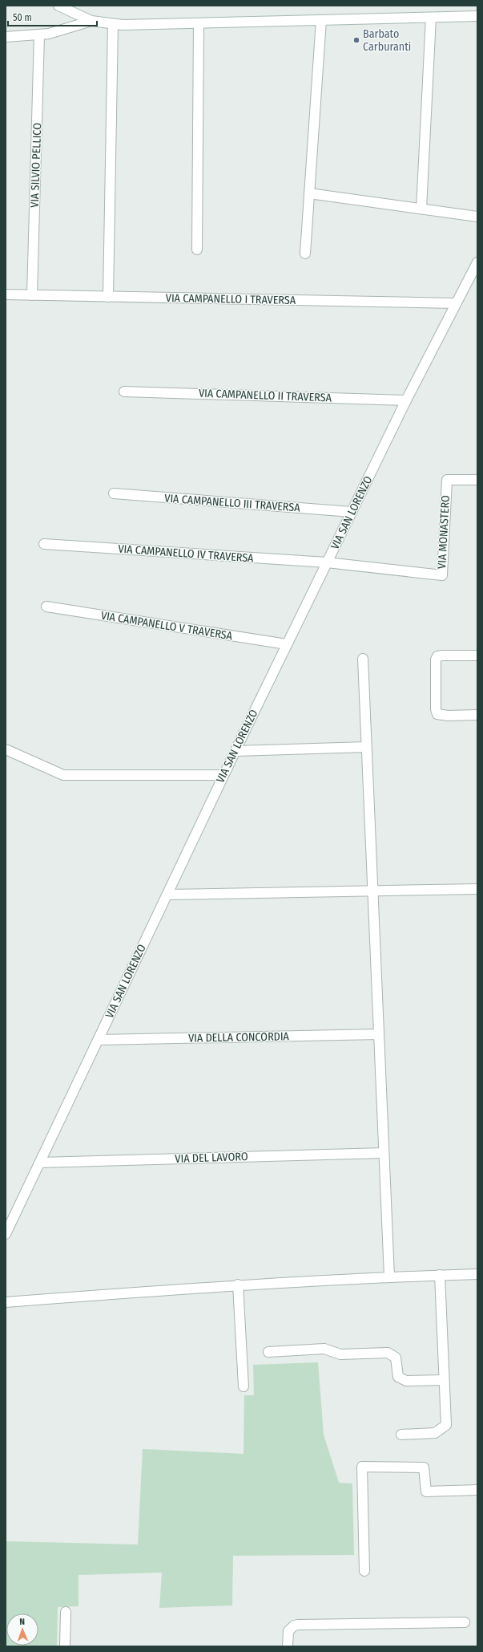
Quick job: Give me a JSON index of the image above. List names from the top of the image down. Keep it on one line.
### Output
{"streets":{"street":["VIA SILVIO PELLICO","VIA CAMPANELLO I TRAVERSA","VIA CAMPANELLO II TRAVERSA","VIA CAMPANELLO III TRAVERSA","VIA SAN LORENZO","VIA MONASTERO","VIA CAMPANELLO IV TRAVERSA","VIA CAMPANELLO V TRAVERSA","VIA DELLA CONCORDIA","VIA DEL LAVORO"]},"crossings":[["VIA SILVIO PELLICO","VIA CAMPANELLO I TRAVERSA"],["VIA CAMPANELLO I TRAVERSA","VIA SAN LORENZO"],["VIA CAMPANELLO II TRAVERSA","VIA SAN LORENZO"],["VIA CAMPANELLO III TRAVERSA","VIA SAN LORENZO"],["VIA SAN LORENZO","VIA MONASTERO"],["VIA SAN LORENZO","VIA CAMPANELLO IV TRAVERSA"],["VIA SAN LORENZO","VIA CAMPANELLO V TRAVERSA"],["VIA SAN LORENZO","VIA DELLA CONCORDIA"],["VIA SAN LORENZO","VIA DEL LAVORO"],["VIA MONASTERO","VIA CAMPANELLO IV TRAVERSA"]],"places":["Barbato Carburanti"],"scale_bar":"50 m","north":"top"}
